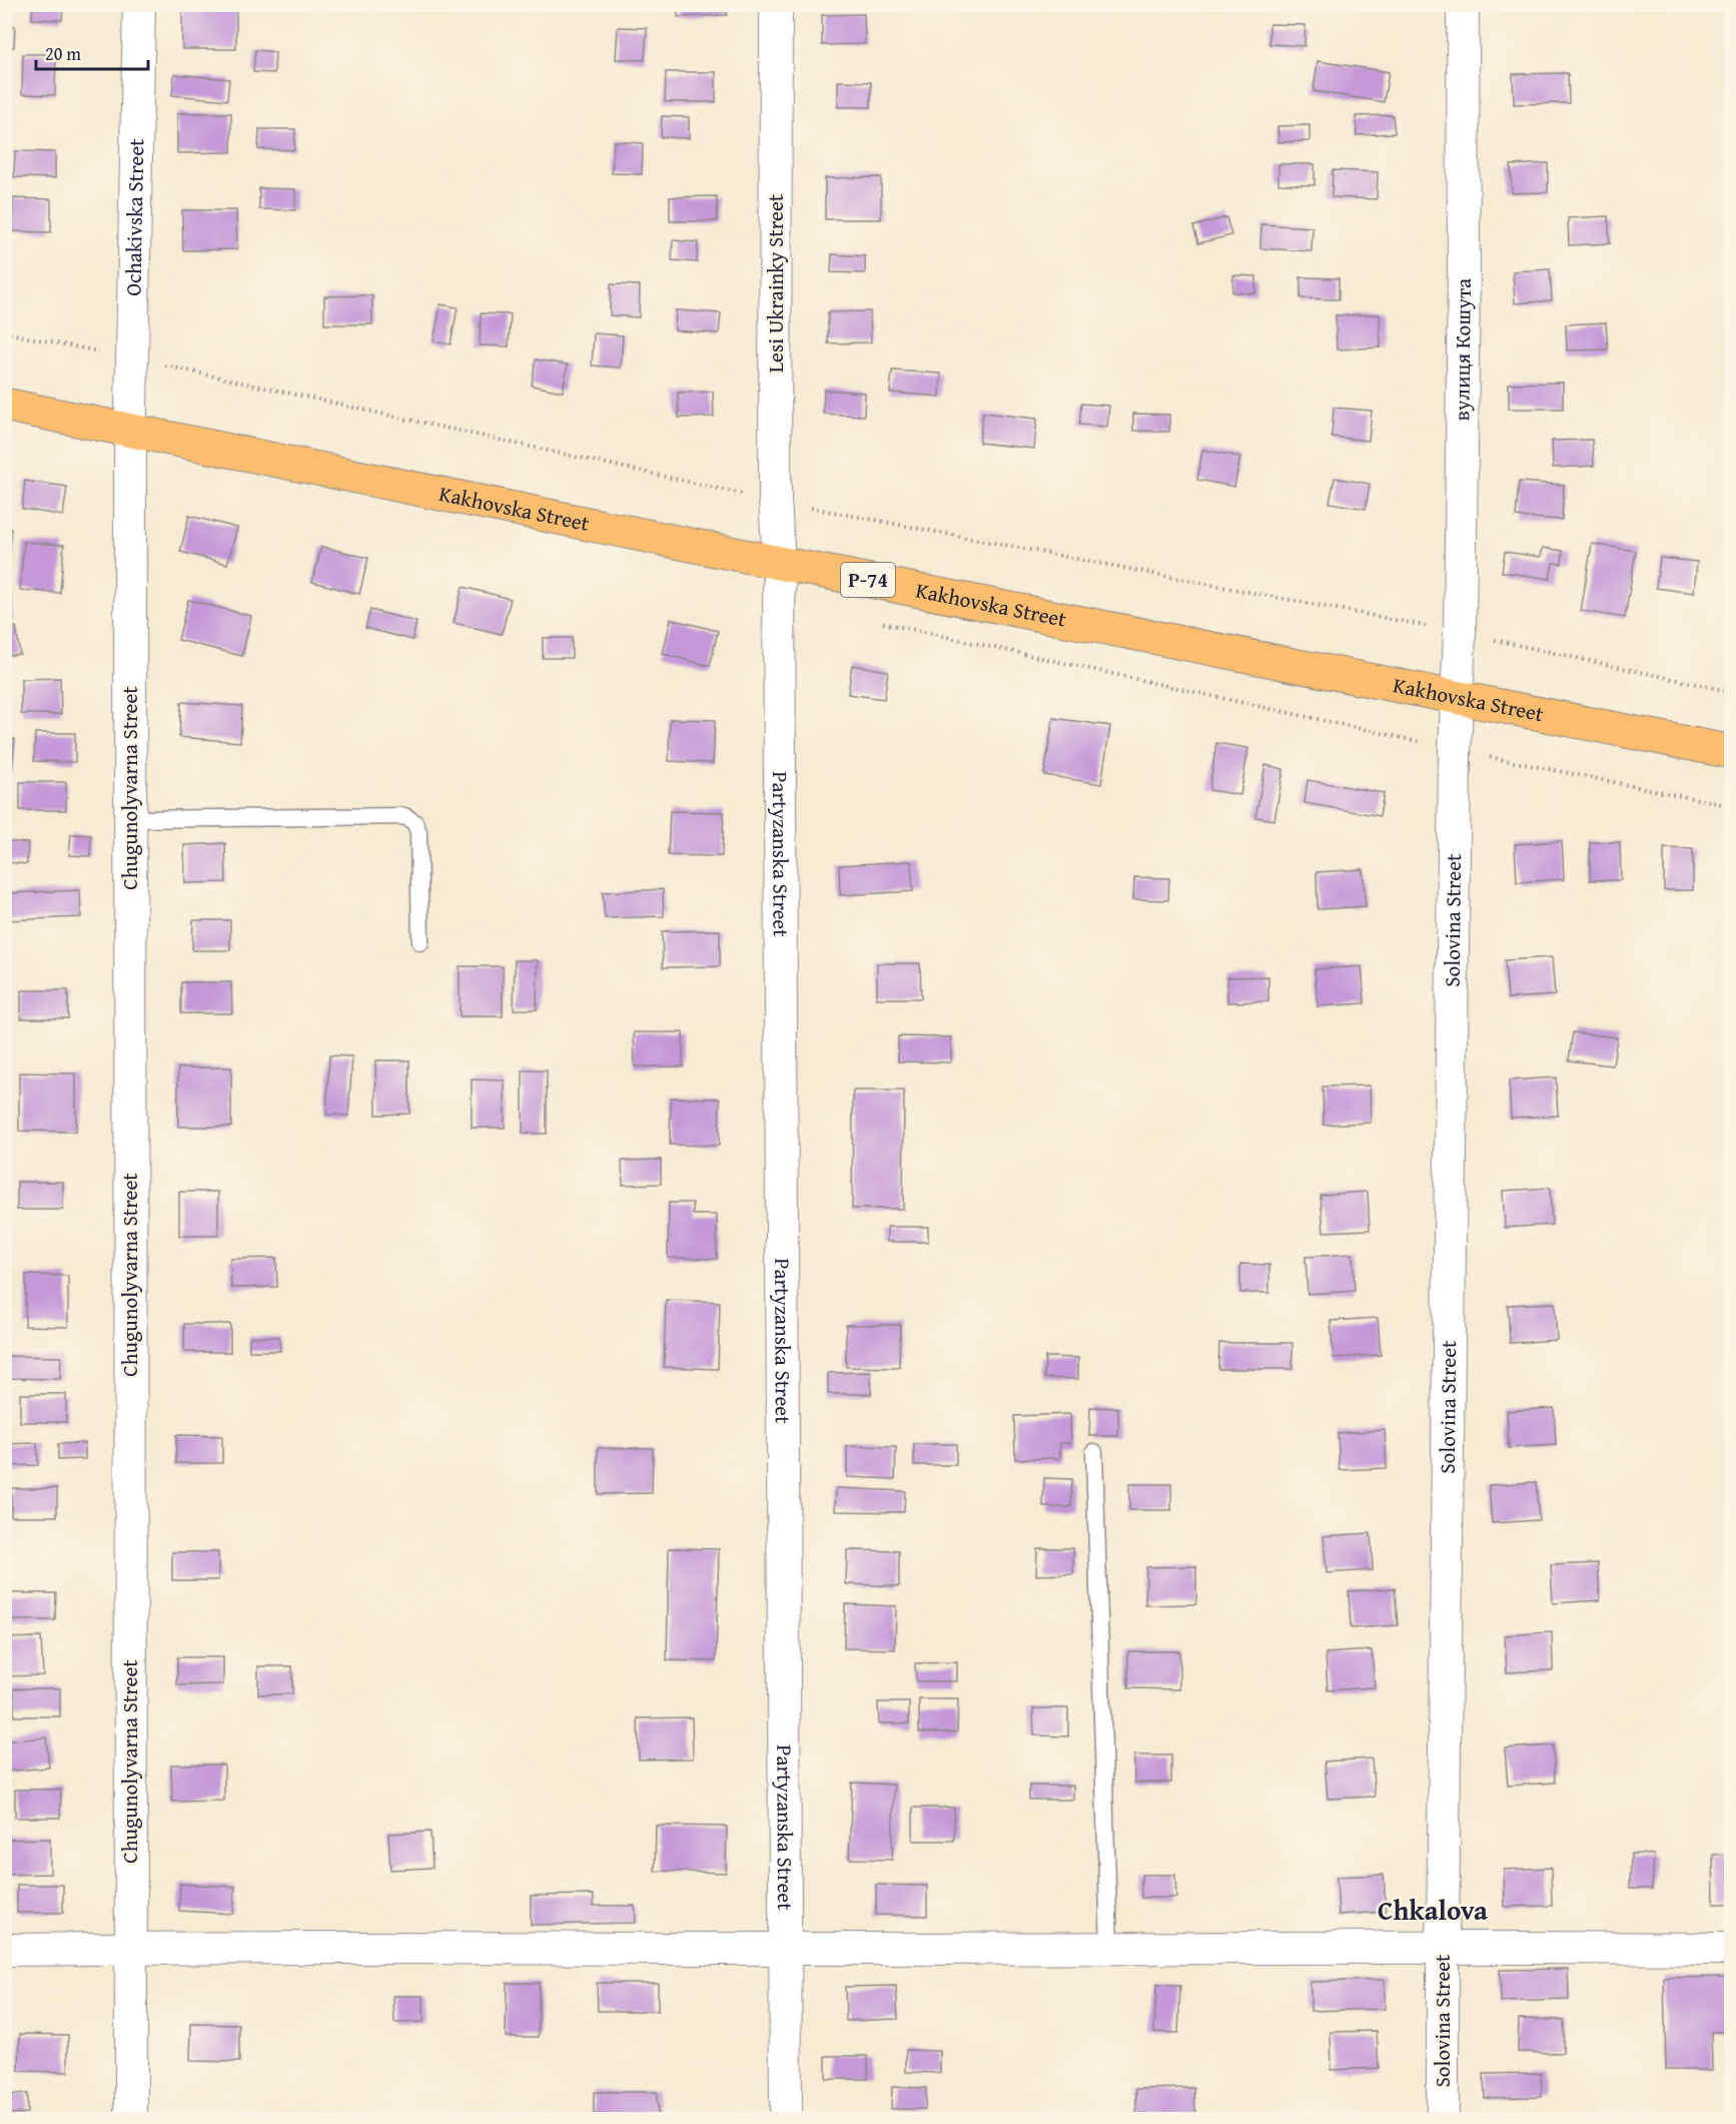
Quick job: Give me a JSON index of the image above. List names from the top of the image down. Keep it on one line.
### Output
{"streets":{"main road":["Kakhovska Street","Р-74"],"street":["Ochakivska Street","Lesi Ukrainky Street","вулиця Кошута","Chugunolyvarna Street","Partyzanska Street","Solovina Street"]},"crossings":[["Ochakivska Street","Kakhovska Street"],["Ochakivska Street","Chugunolyvarna Street"],["Lesi Ukrainky Street","Kakhovska Street"],["Lesi Ukrainky Street","Partyzanska Street"],["вулиця Кошута","Kakhovska Street"],["вулиця Кошута","Solovina Street"],["Kakhovska Street","Chugunolyvarna Street"],["Kakhovska Street","Partyzanska Street"],["Kakhovska Street","Solovina Street"]],"districts":["Chkalova"],"scale_bar":"20 m"}
